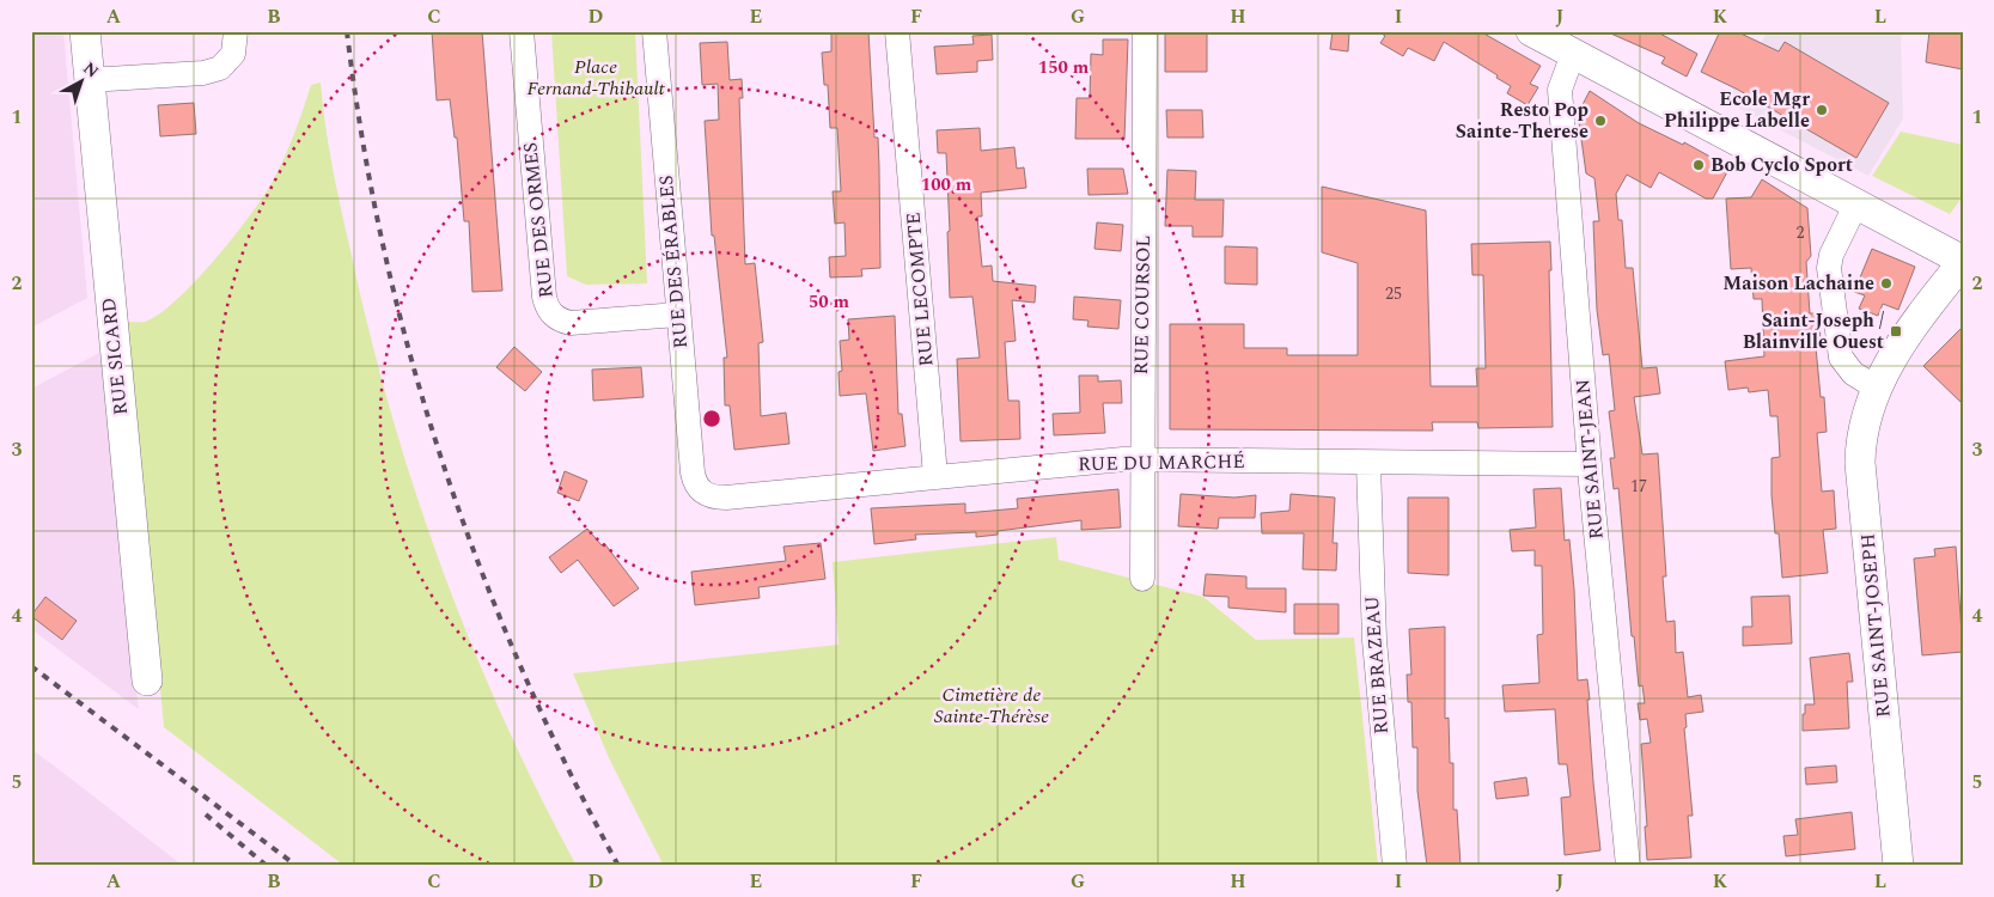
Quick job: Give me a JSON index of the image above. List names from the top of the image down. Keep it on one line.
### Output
{"streets":{"street":["RUE DES ORMES","RUE DES ÉRABLES","RUE LECOMPTE","RUE COURSOL","RUE SICARD","RUE SAINT-JEAN","RUE DU MARCHÉ","RUE SAINT-JOSEPH","RUE BRAZEAU"]},"crossings":[["RUE DES ORMES","RUE DES ÉRABLES"],["RUE DES ÉRABLES","RUE DU MARCHÉ"],["RUE LECOMPTE","RUE DU MARCHÉ"],["RUE COURSOL","RUE DU MARCHÉ"],["RUE SAINT-JEAN","RUE DU MARCHÉ"],["RUE DU MARCHÉ","RUE BRAZEAU"]],"parks":["Place Fernand-Thibault","Cimetière de Sainte-Thérèse"],"places":{"other":["Ecole Mgr Philippe Labelle","Resto Pop Sainte-Therese","Bob Cyclo Sport","Maison Lachaine"],"transit":["Saint-Joseph / Blainville Ouest"]},"house_numbers":["2","25","17"],"north":"top right","grid":{"columns":["A","B","C","D","E","F","G","H","I","J","K","L"],"rows":["1","2","3","4","5"]},"rings":["150 m","100 m","50 m"]}
